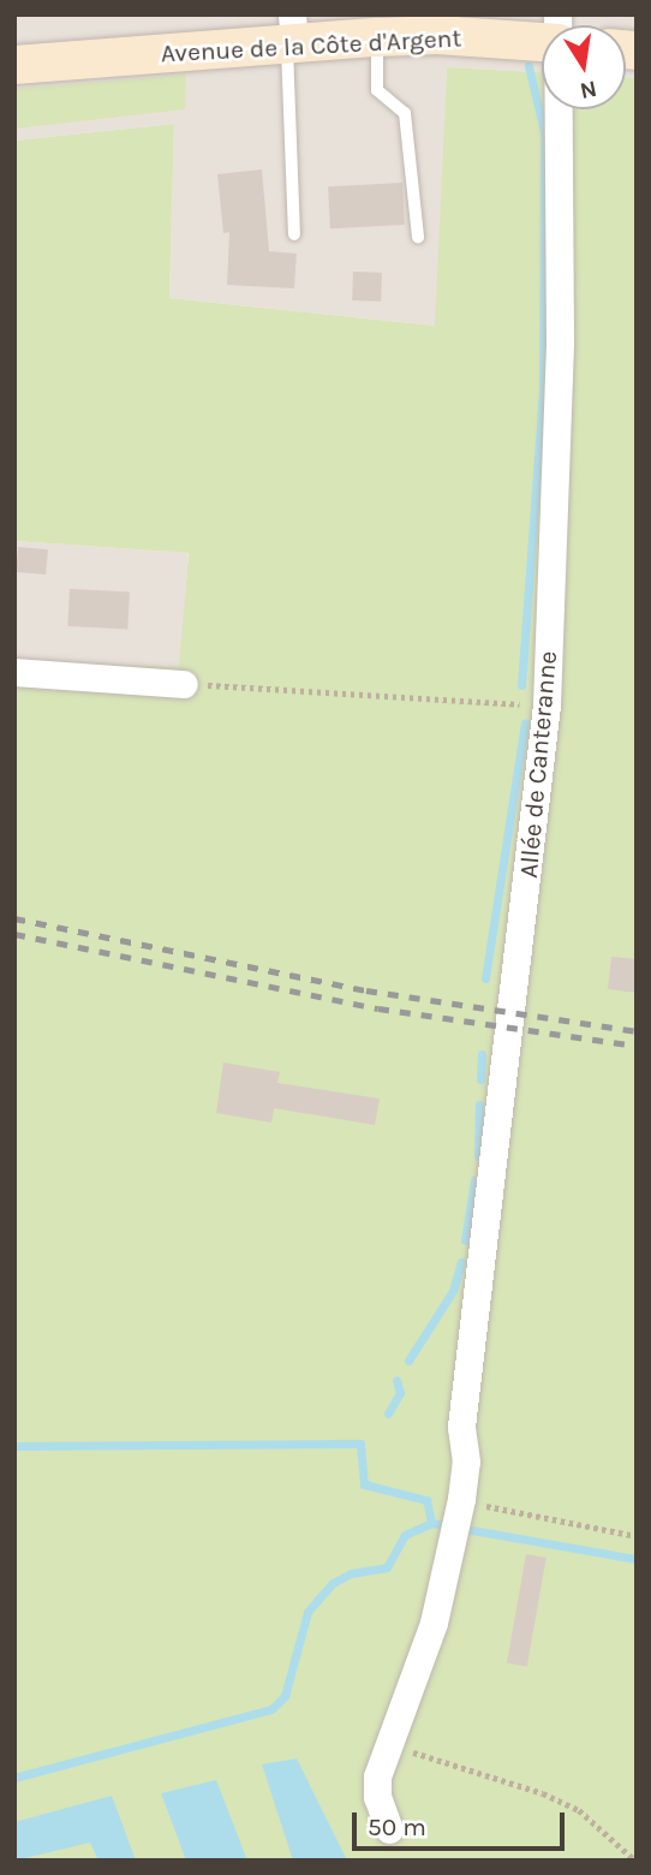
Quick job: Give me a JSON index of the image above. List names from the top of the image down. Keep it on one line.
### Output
{"streets":{"main road":["Avenue de la Côte d'Argent"],"street":["Allée de Canteranne"]},"scale_bar":"50 m","north":"bottom"}
